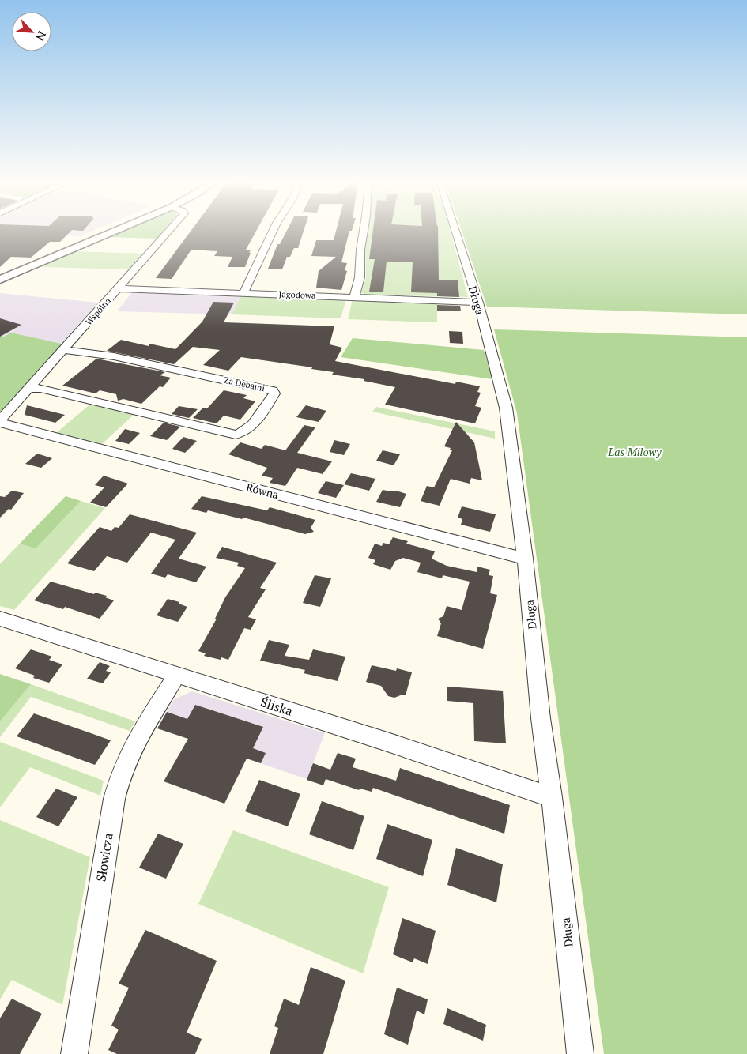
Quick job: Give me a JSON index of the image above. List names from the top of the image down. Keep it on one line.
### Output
{"streets":{"street":["Jagodowa","Długa","Wspólna","Za Dębami","Równa","Śliska","Słowicza"]},"crossings":[["Jagodowa","Długa"],["Jagodowa","Wspólna"],["Długa","Równa"],["Długa","Śliska"],["Wspólna","Za Dębami"],["Wspólna","Równa"],["Śliska","Słowicza"]],"parks":["Las Milowy"],"north":"bottom right"}
